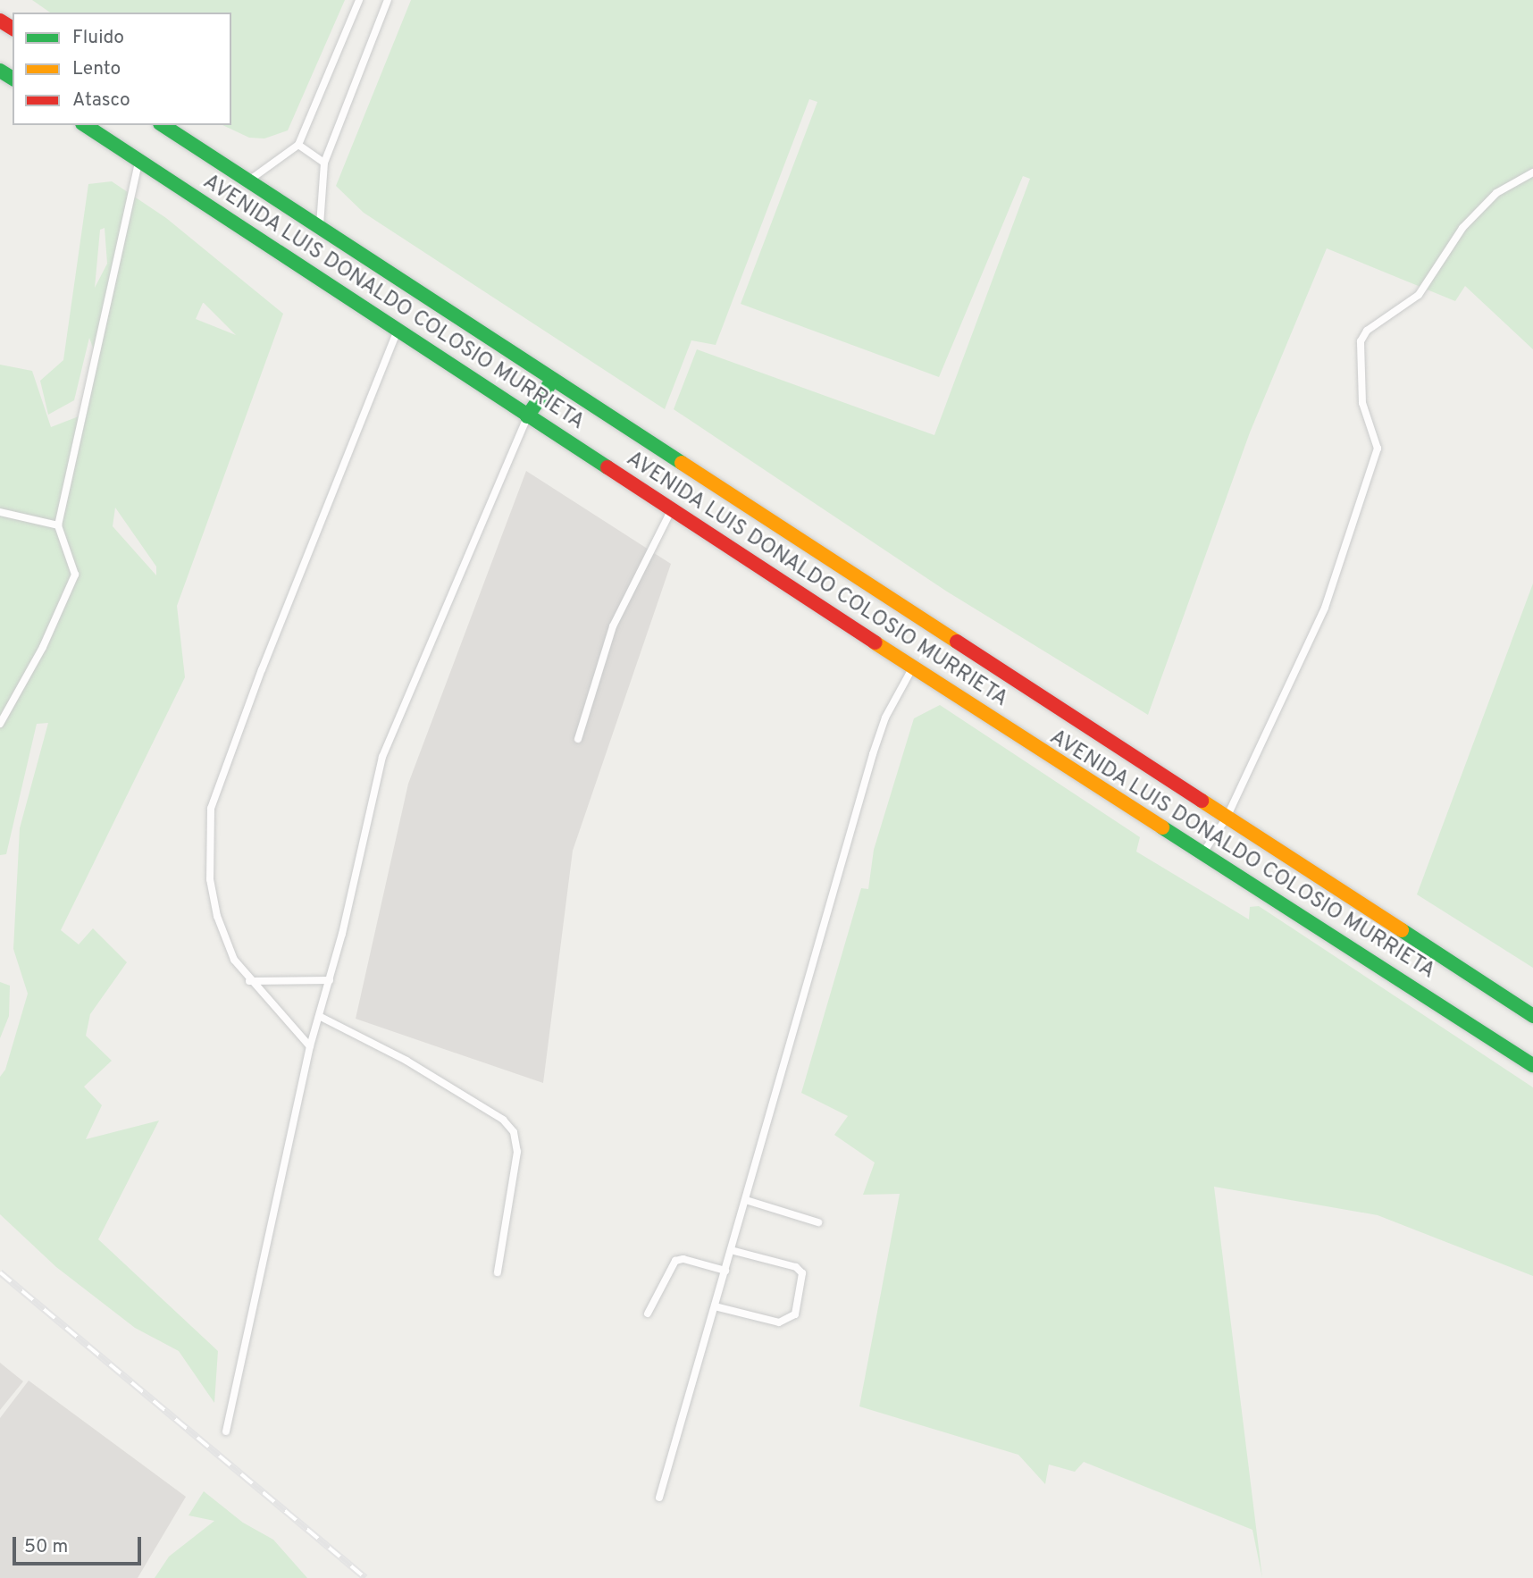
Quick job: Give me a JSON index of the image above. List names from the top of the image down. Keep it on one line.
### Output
{"streets":{"main road":["AVENIDA LUIS DONALDO COLOSIO MURRIETA"]},"legend":["Fluido","Lento","Atasco"],"scale_bar":"50 m"}
